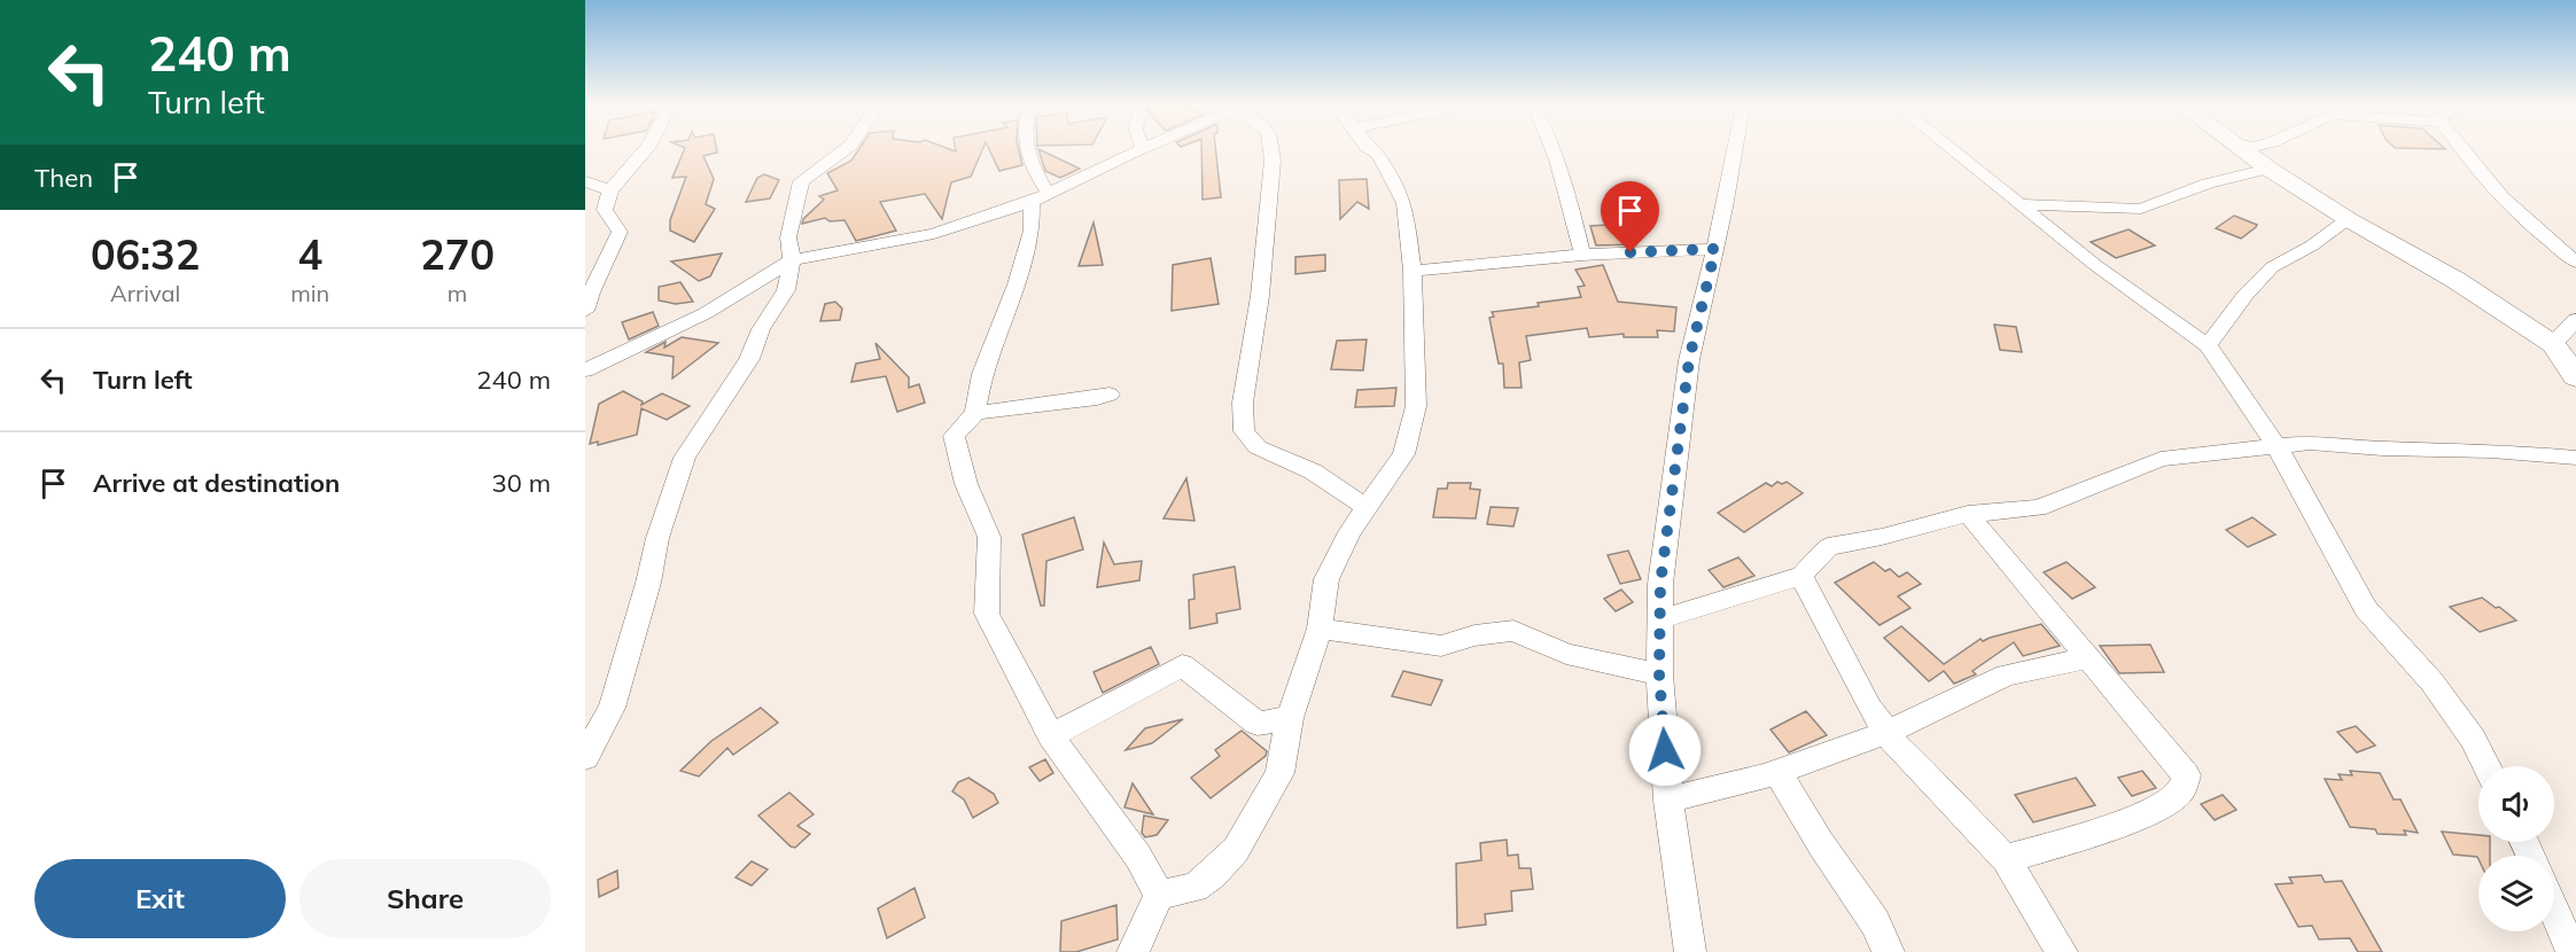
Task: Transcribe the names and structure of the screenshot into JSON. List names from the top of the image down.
{
  "page": {
    "turn": ["240 m", "Turn left"],
    "then": "Then",
    "eta": [
      "06:32",
      "Arrival",
      "4",
      "min",
      "270",
      "m"
    ],
    "list": [
      {
        "name": "Turn left",
        "value": "240 m"
      },
      {
        "name": "Arrive at destination",
        "value": "30 m"
      }
    ],
    "buttons": ["Exit", "Share"]
  }
}
